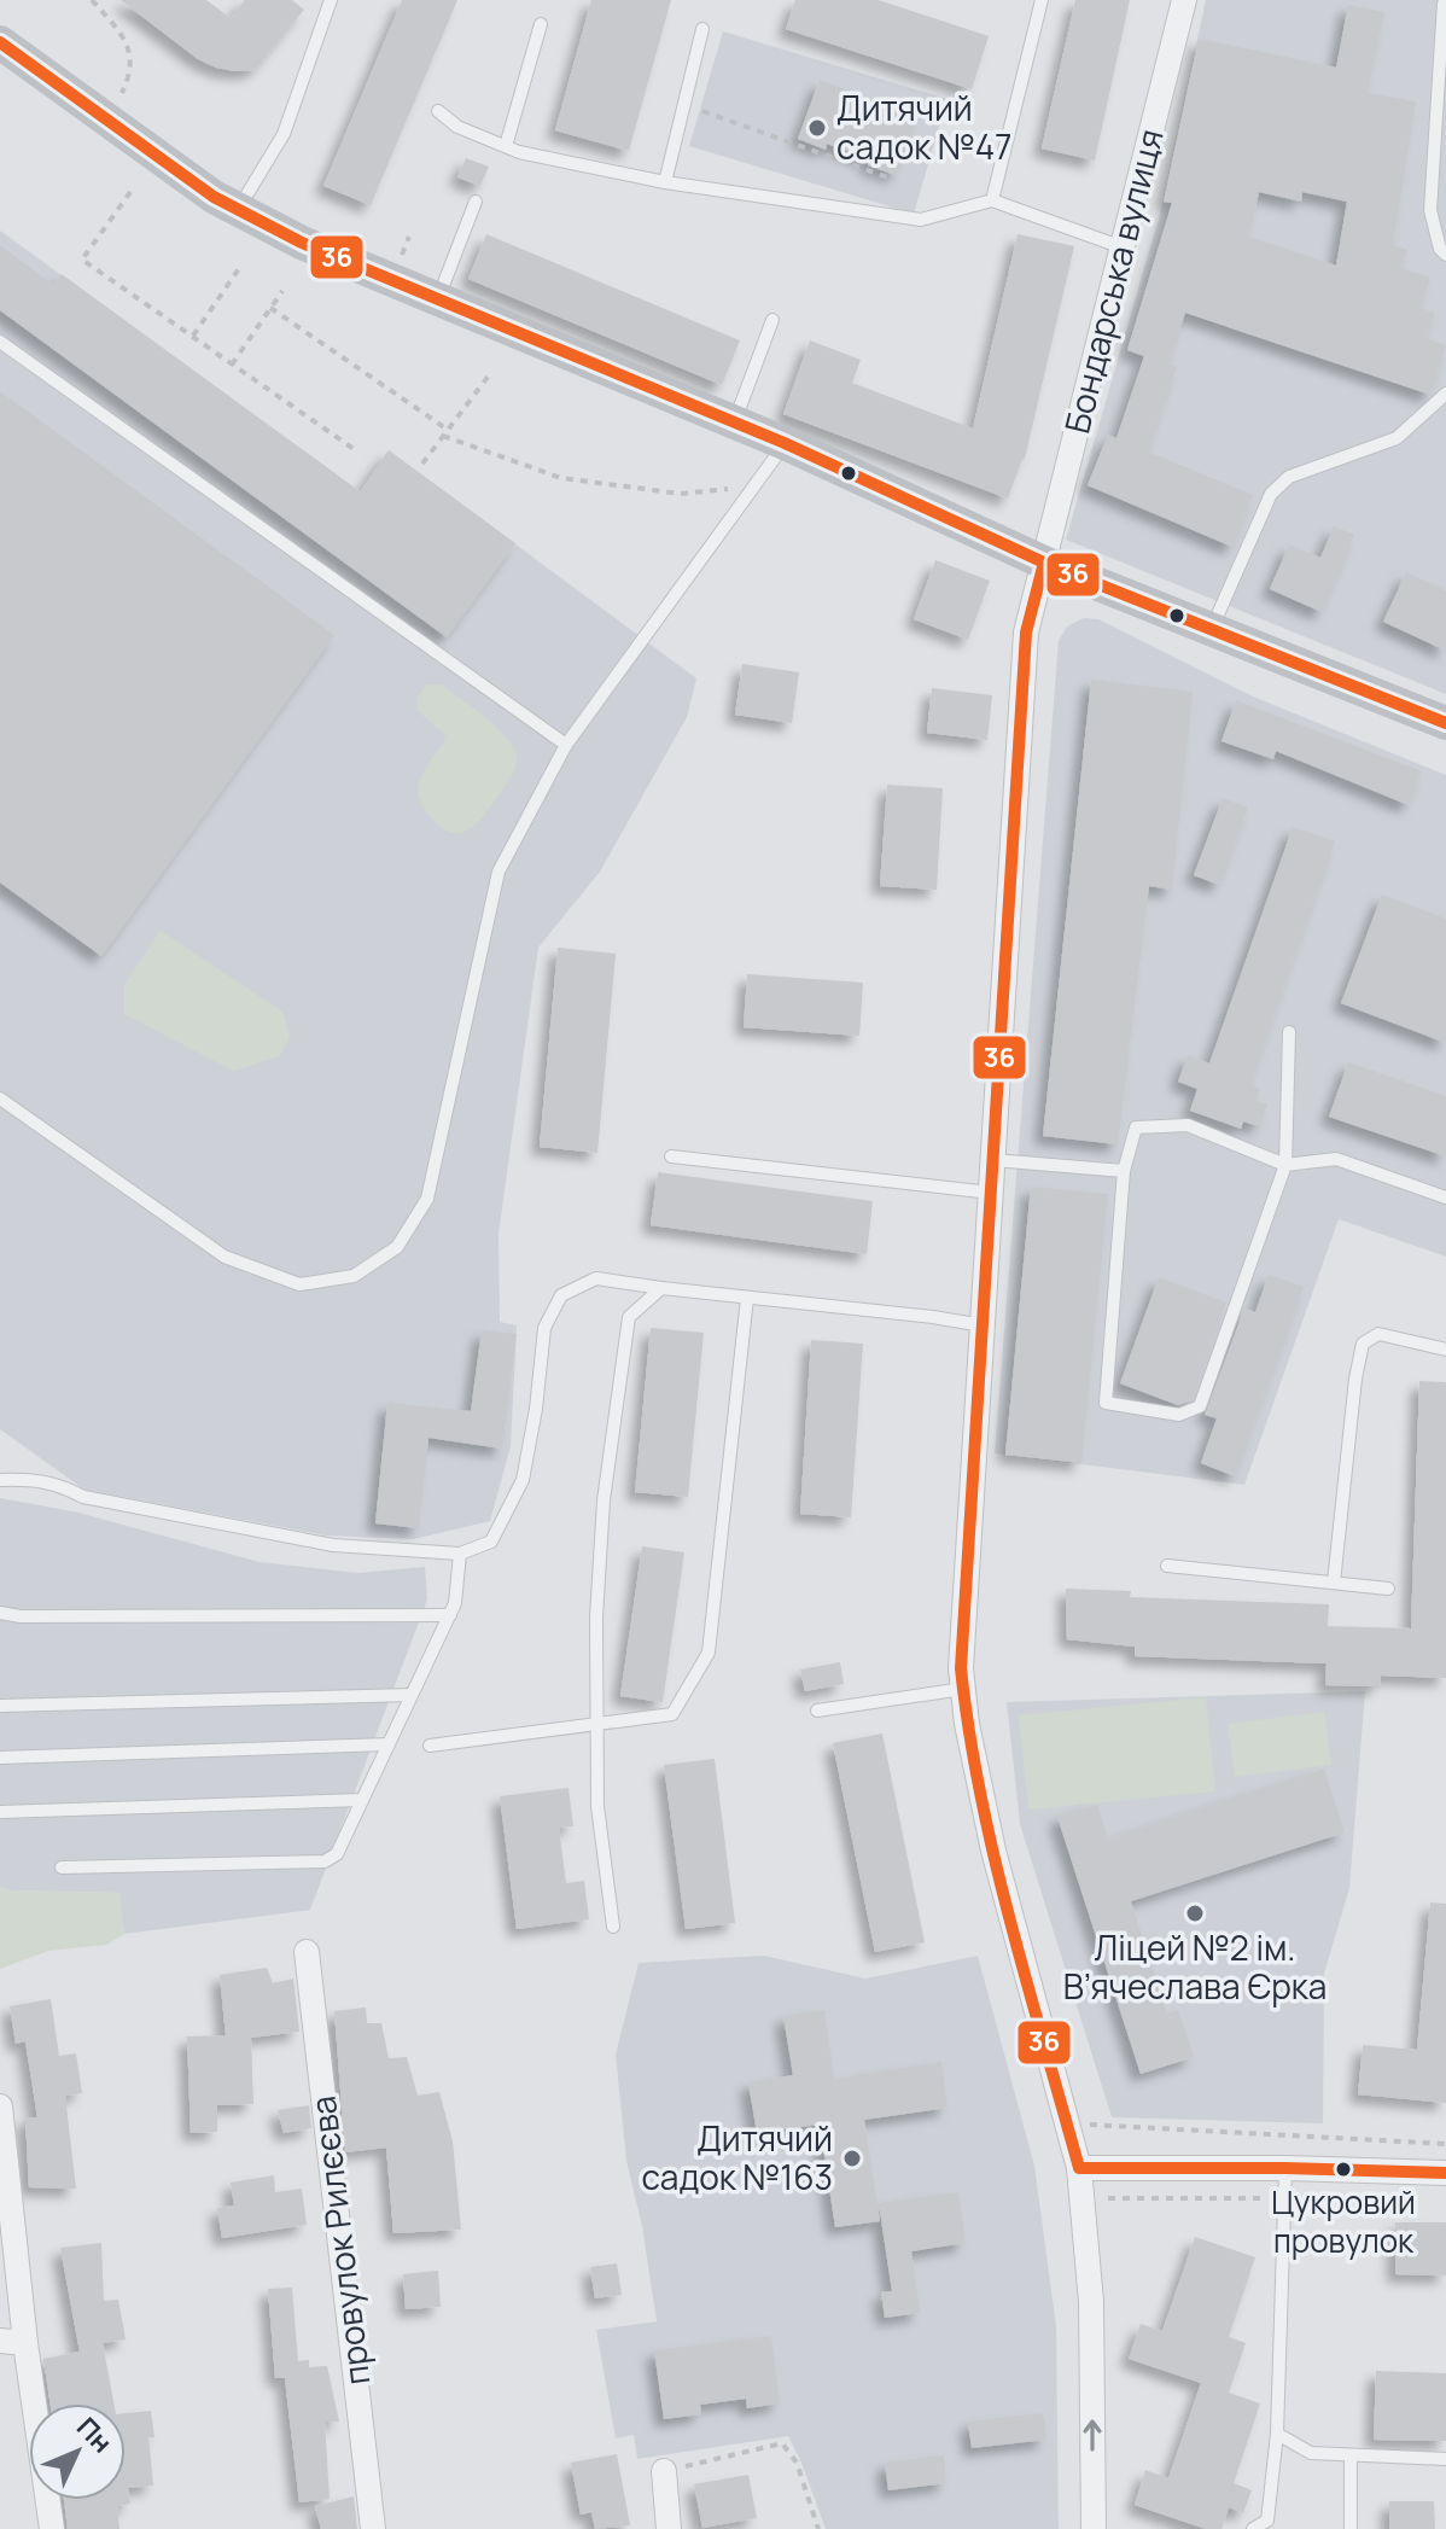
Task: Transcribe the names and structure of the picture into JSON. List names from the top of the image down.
{
  "streets": {
    "street": ["Бондарська вулиця", "провулок Рилєєва"]
  },
  "places": [
    "Дитячий садок №47",
    "Ліцей №2 ім. В’ячеслава Єрка",
    "Дитячий садок №163",
    "Цукровий провулок"
  ],
  "lines": ["transit line 36"],
  "north": "top right"
}
